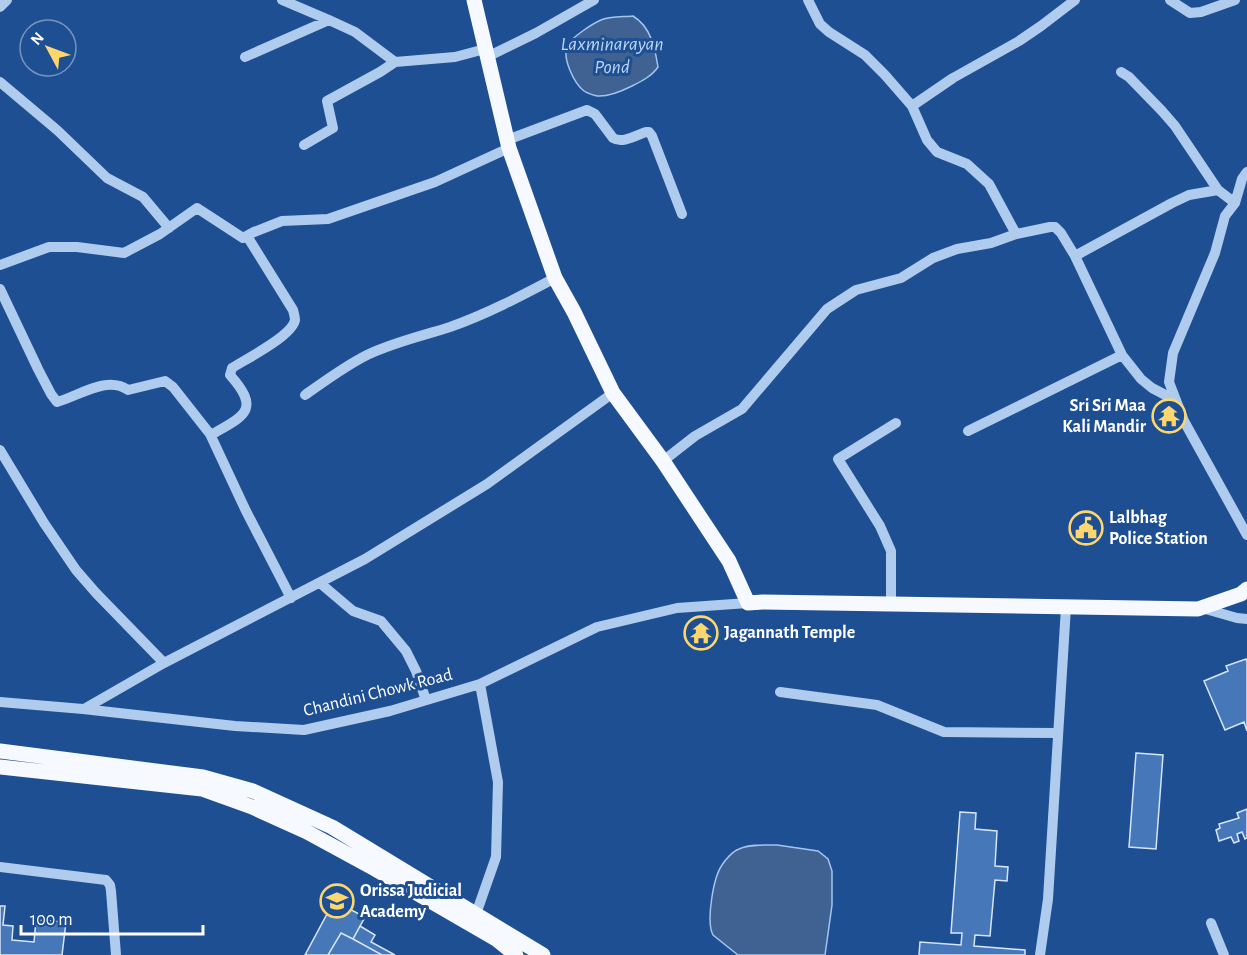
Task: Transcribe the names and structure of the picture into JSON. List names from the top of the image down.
{
  "streets": {
    "street": ["Chandini Chowk Road"]
  },
  "water": ["Laxminarayan Pond"],
  "places": {
    "temple": ["Sri Sri Maa Kali Mandir", "Jagannath Temple"],
    "public building": ["Lalbhag Police Station"],
    "school or university": ["Orissa Judicial Academy"]
  },
  "scale_bar": "100 m",
  "north": "top left"
}
